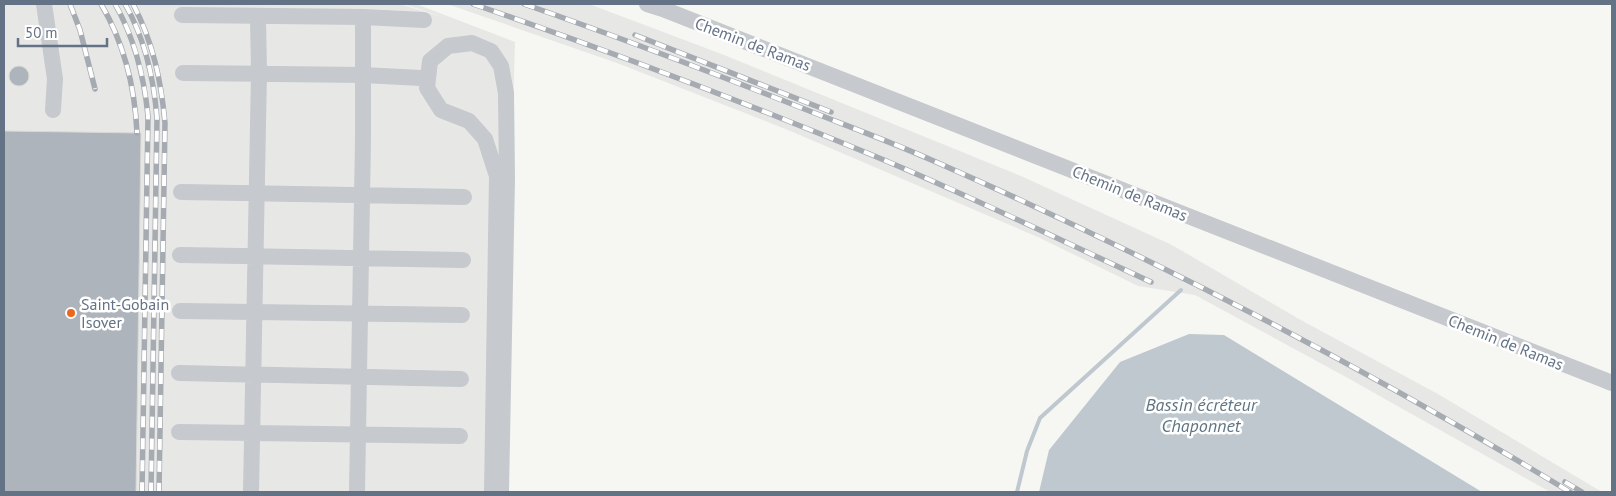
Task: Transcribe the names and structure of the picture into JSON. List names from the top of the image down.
{
  "streets": {
    "street": ["Chemin de Ramas"]
  },
  "water": ["Bassin écréteur Chaponnet"],
  "places": ["Saint-Gobain Isover"],
  "scale_bar": "50 m"
}
